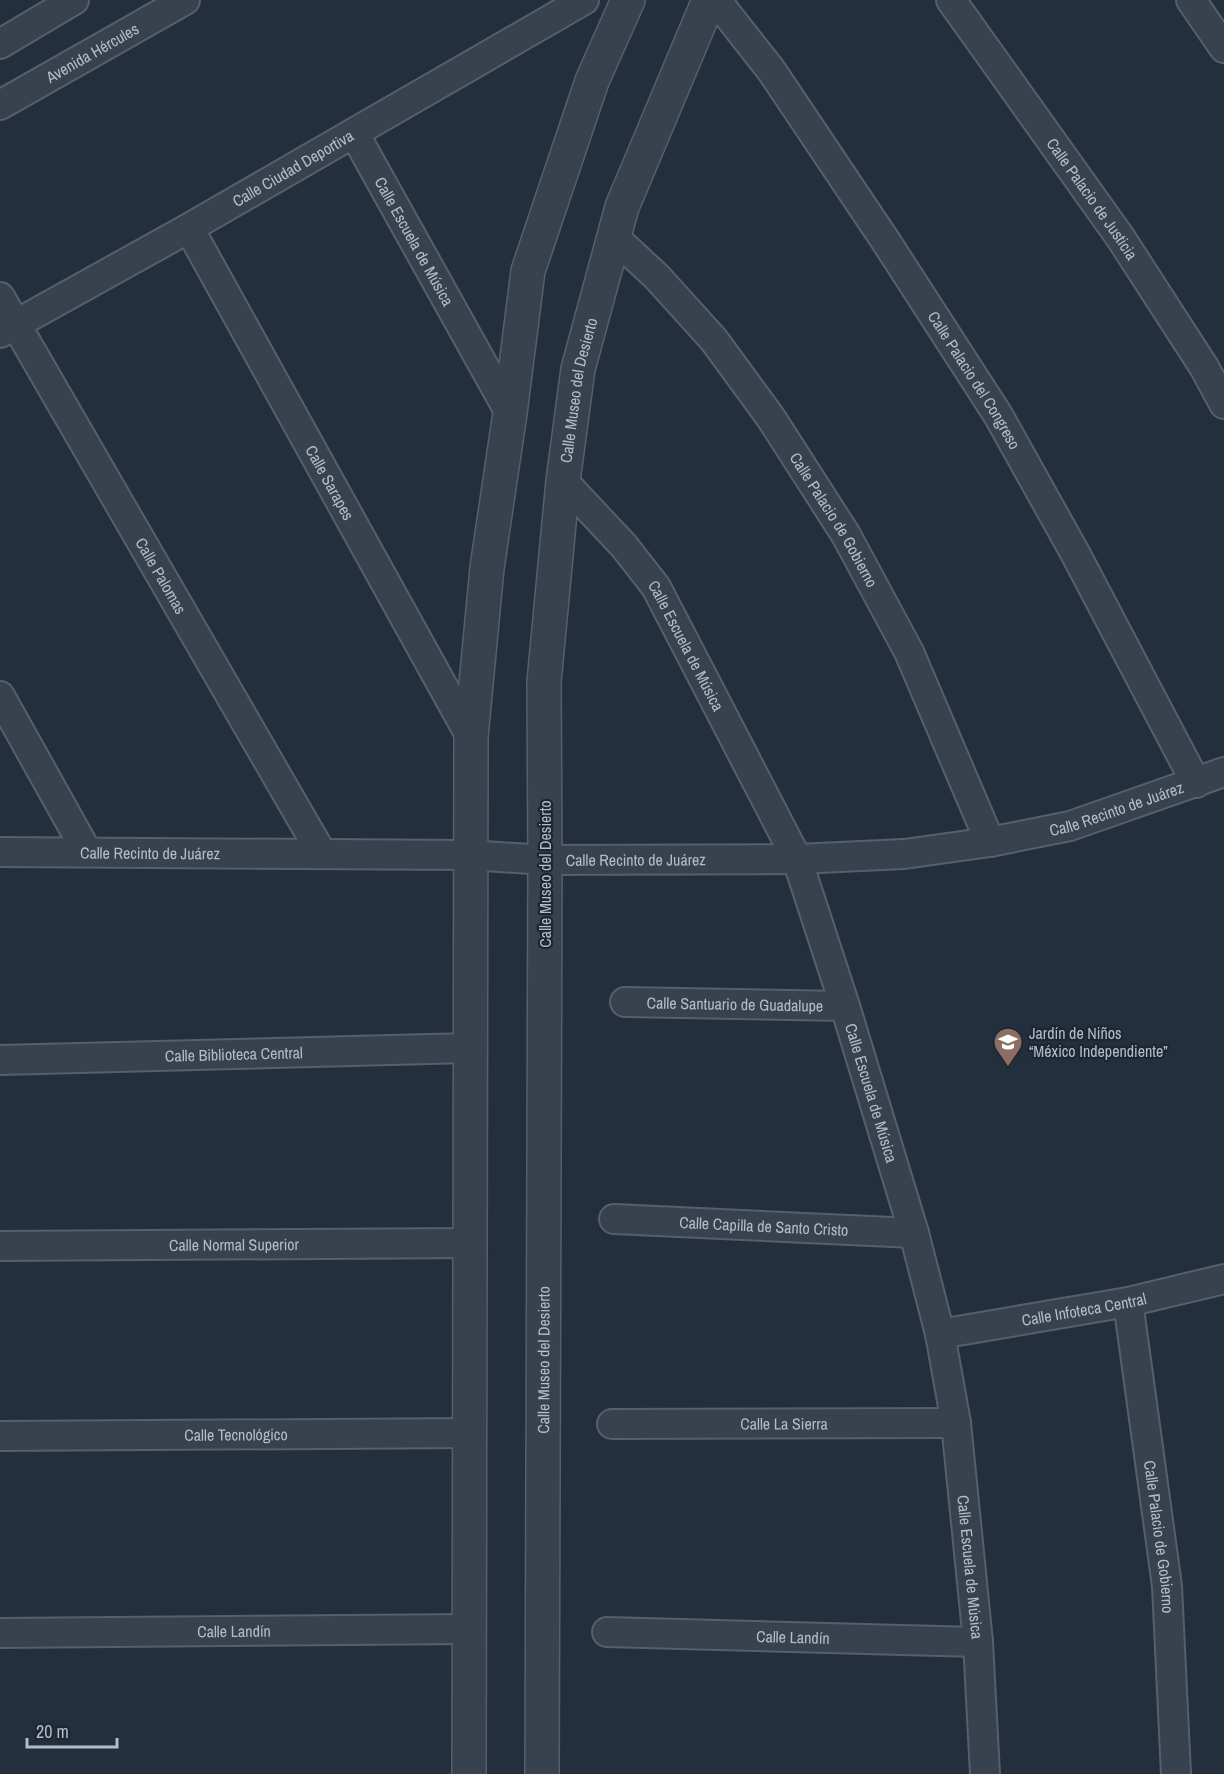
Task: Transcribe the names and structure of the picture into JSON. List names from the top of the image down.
{
  "streets": {
    "street": [
      "Avenida Hércules",
      "Calle Ciudad Deportiva",
      "Calle Palacio de Justicia",
      "Calle Escuela de Música",
      "Calle Palacio del Congreso",
      "Calle Museo del Desierto",
      "Calle Sarapes",
      "Calle Palacio de Gobierno",
      "Calle Palomas",
      "Calle Recinto de Juárez",
      "Calle Santuario de Guadalupe",
      "Calle Biblioteca Central",
      "Calle Capilla de Santo Cristo",
      "Calle Normal Superior",
      "Calle Infoteca Central",
      "Calle La Sierra",
      "Calle Tecnológico",
      "Calle Landín"
    ]
  },
  "crossings": [
    ["Calle Ciudad Deportiva", "Calle Escuela de Música"],
    ["Calle Ciudad Deportiva", "Calle Sarapes"],
    ["Calle Ciudad Deportiva", "Calle Palomas"],
    ["Calle Escuela de Música", "Calle Museo del Desierto"],
    ["Calle Escuela de Música", "Calle Recinto de Juárez"],
    ["Calle Escuela de Música", "Calle Santuario de Guadalupe"],
    ["Calle Escuela de Música", "Calle Capilla de Santo Cristo"],
    ["Calle Escuela de Música", "Calle Infoteca Central"],
    ["Calle Escuela de Música", "Calle La Sierra"],
    ["Calle Escuela de Música", "Calle Landín"],
    ["Calle Palacio del Congreso", "Calle Recinto de Juárez"],
    ["Calle Museo del Desierto", "Calle Palacio de Gobierno"],
    ["Calle Museo del Desierto", "Calle Recinto de Juárez"],
    ["Calle Palacio de Gobierno", "Calle Recinto de Juárez"],
    ["Calle Palacio de Gobierno", "Calle Infoteca Central"],
    ["Calle Palomas", "Calle Recinto de Juárez"]
  ],
  "places": {
    "school or university": ["Jardín de Niños “México Independiente”"]
  },
  "scale_bar": "20 m"
}
